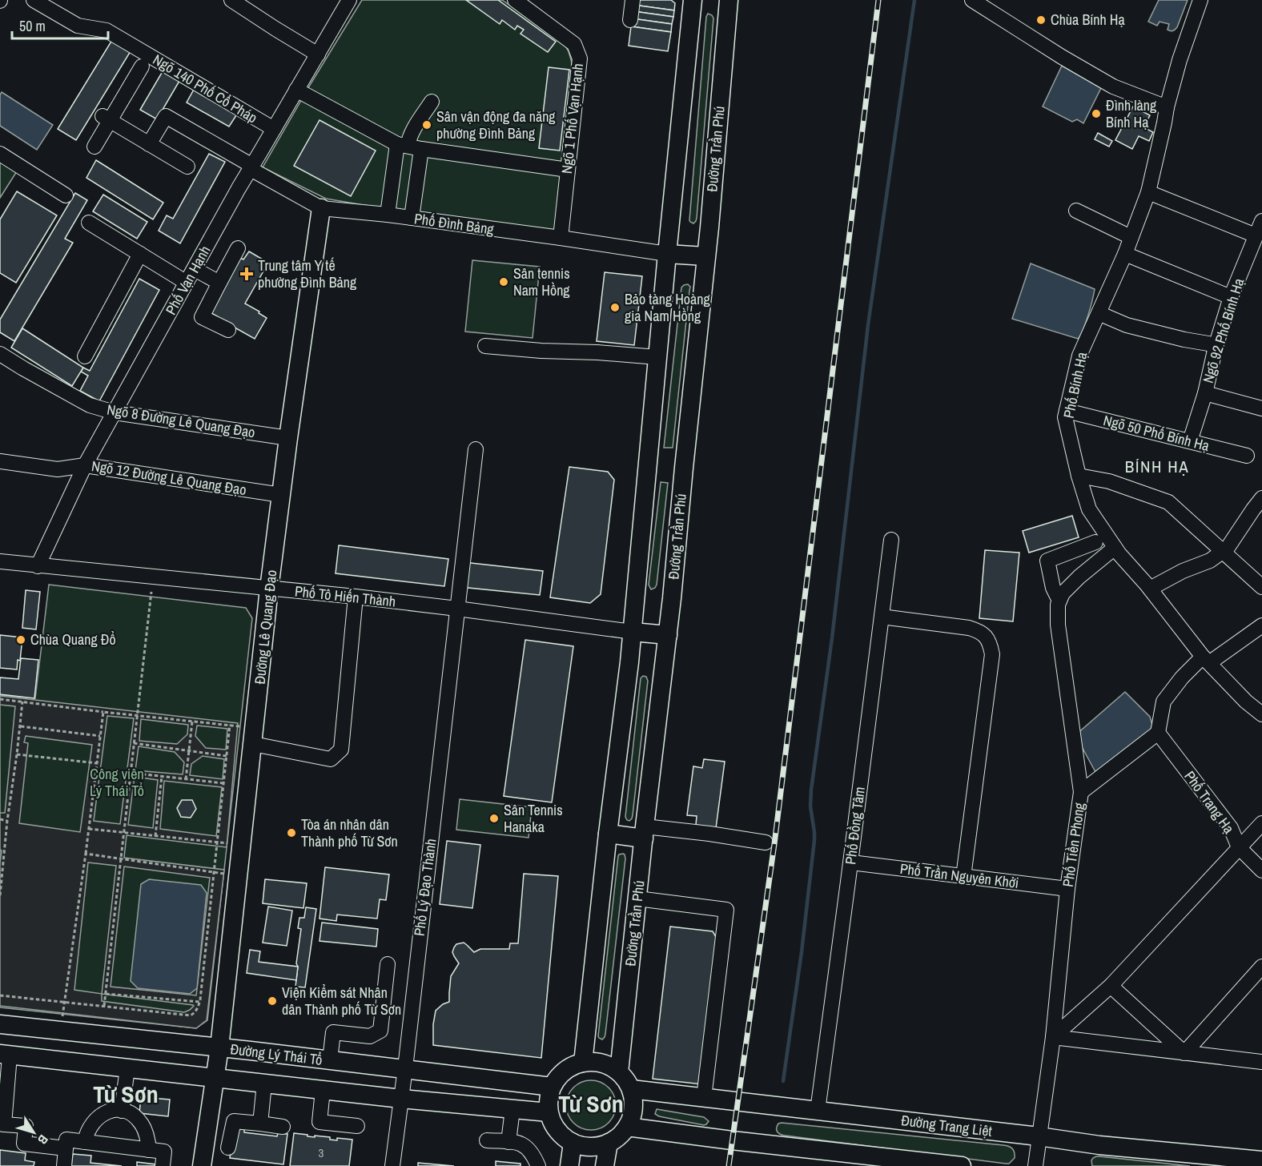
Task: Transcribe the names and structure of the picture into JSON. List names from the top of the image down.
{
  "streets": {
    "main road": [
      "Đường Trần Phú",
      "Đường Lê Quang Đạo",
      "Đường Lý Thái Tổ",
      "Đường Trang Liệt"
    ],
    "street": [
      "Ngõ 140 Phố Cổ Pháp",
      "Ngõ 1 Phố Vạn Hạnh",
      "Phố Đình Bảng",
      "Phố Vạn Hạnh",
      "Ngõ 92 Phố Bính Hạ",
      "Phố Bính Hạ",
      "Ngõ 8 Đường Lê Quang Đạo",
      "Ngõ 50 Phố Bính Hạ",
      "Ngõ 12 Đường Lê Quang Đạo",
      "Phố Tô Hiến Thành",
      "Phố Trang Hạ",
      "Phố Đồng Tâm",
      "Phố Tiền Phong",
      "Phố Trần Nguyên Khởi",
      "Phố Lý Đạo Thành"
    ]
  },
  "crossings": [
    ["Ngõ 140 Phố Cổ Pháp", "Phố Vạn Hạnh"],
    ["Ngõ 1 Phố Vạn Hạnh", "Phố Đình Bảng"],
    ["Đường Trần Phú", "Đường Lý Thái Tổ"],
    ["Đường Trần Phú", "Đường Trang Liệt"],
    ["Phố Đình Bảng", "Phố Vạn Hạnh"],
    ["Phố Đình Bảng", "Đường Lê Quang Đạo"],
    ["Phố Vạn Hạnh", "Ngõ 8 Đường Lê Quang Đạo"],
    ["Phố Vạn Hạnh", "Ngõ 12 Đường Lê Quang Đạo"],
    ["Phố Vạn Hạnh", "Phố Tô Hiến Thành"],
    ["Ngõ 92 Phố Bính Hạ", "Ngõ 50 Phố Bính Hạ"],
    ["Phố Bính Hạ", "Ngõ 50 Phố Bính Hạ"],
    ["Ngõ 8 Đường Lê Quang Đạo", "Đường Lê Quang Đạo"],
    ["Ngõ 12 Đường Lê Quang Đạo", "Đường Lê Quang Đạo"],
    ["Phố Tô Hiến Thành", "Đường Lê Quang Đạo"],
    ["Phố Tô Hiến Thành", "Phố Lý Đạo Thành"],
    ["Đường Lê Quang Đạo", "Đường Lý Thái Tổ"],
    ["Phố Đồng Tâm", "Phố Trần Nguyên Khởi"],
    ["Phố Đồng Tâm", "Đường Trang Liệt"],
    ["Phố Tiền Phong", "Phố Trần Nguyên Khởi"],
    ["Phố Tiền Phong", "Đường Trang Liệt"],
    ["Phố Lý Đạo Thành", "Đường Lý Thái Tổ"],
    ["Đường Lý Thái Tổ", "Đường Trang Liệt"]
  ],
  "districts": ["BÍNH HẠ", "Từ Sơn", "Từ Sơn"],
  "parks": ["Công viên Lý Thái Tổ"],
  "places": {
    "other": [
      "Chùa Bính Hạ",
      "Đình làng Bính Hạ",
      "Sân vận động đa năng phường Đình Bảng",
      "Sân tennis Nam Hồng",
      "Bảo tàng Hoàng gia Nam Hồng",
      "Chùa Quang Đổ",
      "Sân Tennis Hanaka",
      "Tòa án nhân dân Thành phố Từ Sơn",
      "Viện Kiểm sát Nhân dân Thành phố Từ Sơn"
    ],
    "health": ["Trung tâm Y tế phường Đình Bảng"]
  },
  "house_numbers": ["3"],
  "scale_bar": "50 m",
  "north": "bottom right"
}
